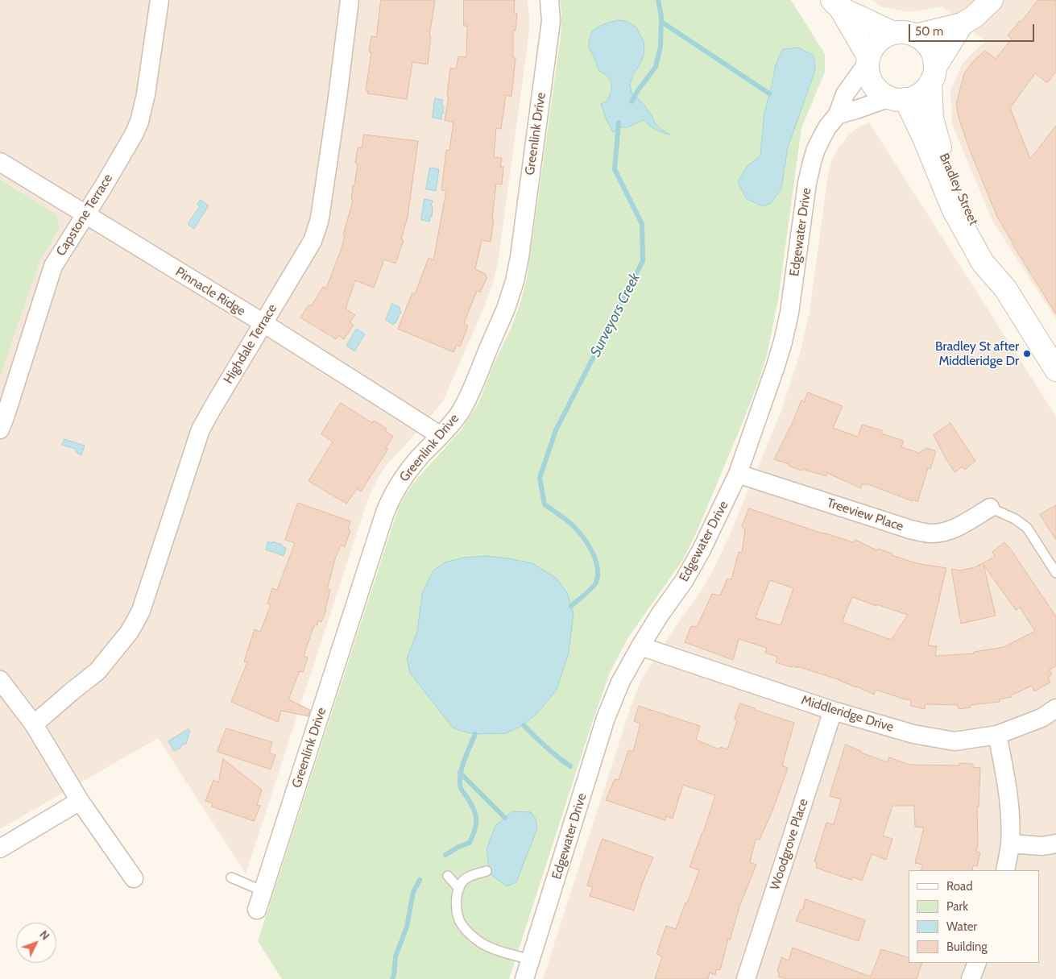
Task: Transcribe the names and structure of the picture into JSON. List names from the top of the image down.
{
  "streets": {
    "main road": ["Bradley Street"],
    "street": [
      "Greenlink Drive",
      "Capstone Terrace",
      "Edgewater Drive",
      "Pinnacle Ridge",
      "Highdale Terrace",
      "Treeview Place",
      "Middleridge Drive",
      "Woodgrove Place"
    ]
  },
  "crossings": [
    ["Greenlink Drive", "Pinnacle Ridge"],
    ["Bradley Street", "Edgewater Drive"],
    ["Capstone Terrace", "Pinnacle Ridge"],
    ["Edgewater Drive", "Treeview Place"],
    ["Edgewater Drive", "Middleridge Drive"],
    ["Pinnacle Ridge", "Highdale Terrace"],
    ["Middleridge Drive", "Woodgrove Place"]
  ],
  "water": ["Surveyors Creek"],
  "places": ["Bradley St after Middleridge Dr"],
  "legend": [
    "Road",
    "Park",
    "Water",
    "Building"
  ],
  "scale_bar": "50 m",
  "north": "top right"
}
